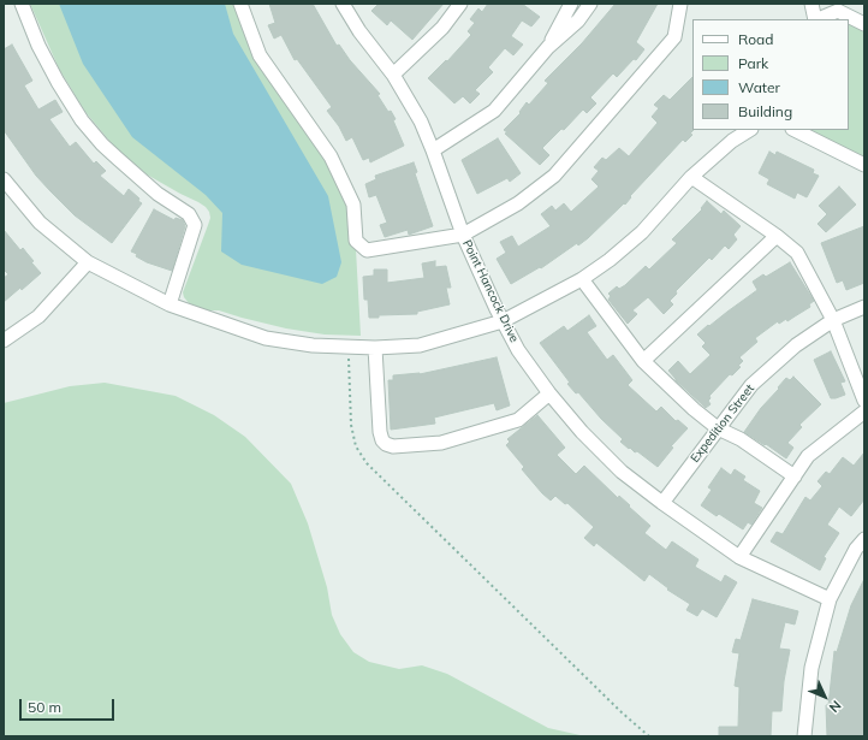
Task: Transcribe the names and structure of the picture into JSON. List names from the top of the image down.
{
  "streets": {
    "street": ["Point Hancock Drive", "Expedition Street"]
  },
  "crossings": [
    ["Point Hancock Drive", "Expedition Street"]
  ],
  "legend": [
    "Road",
    "Park",
    "Water",
    "Building"
  ],
  "scale_bar": "50 m",
  "north": "bottom right"
}
